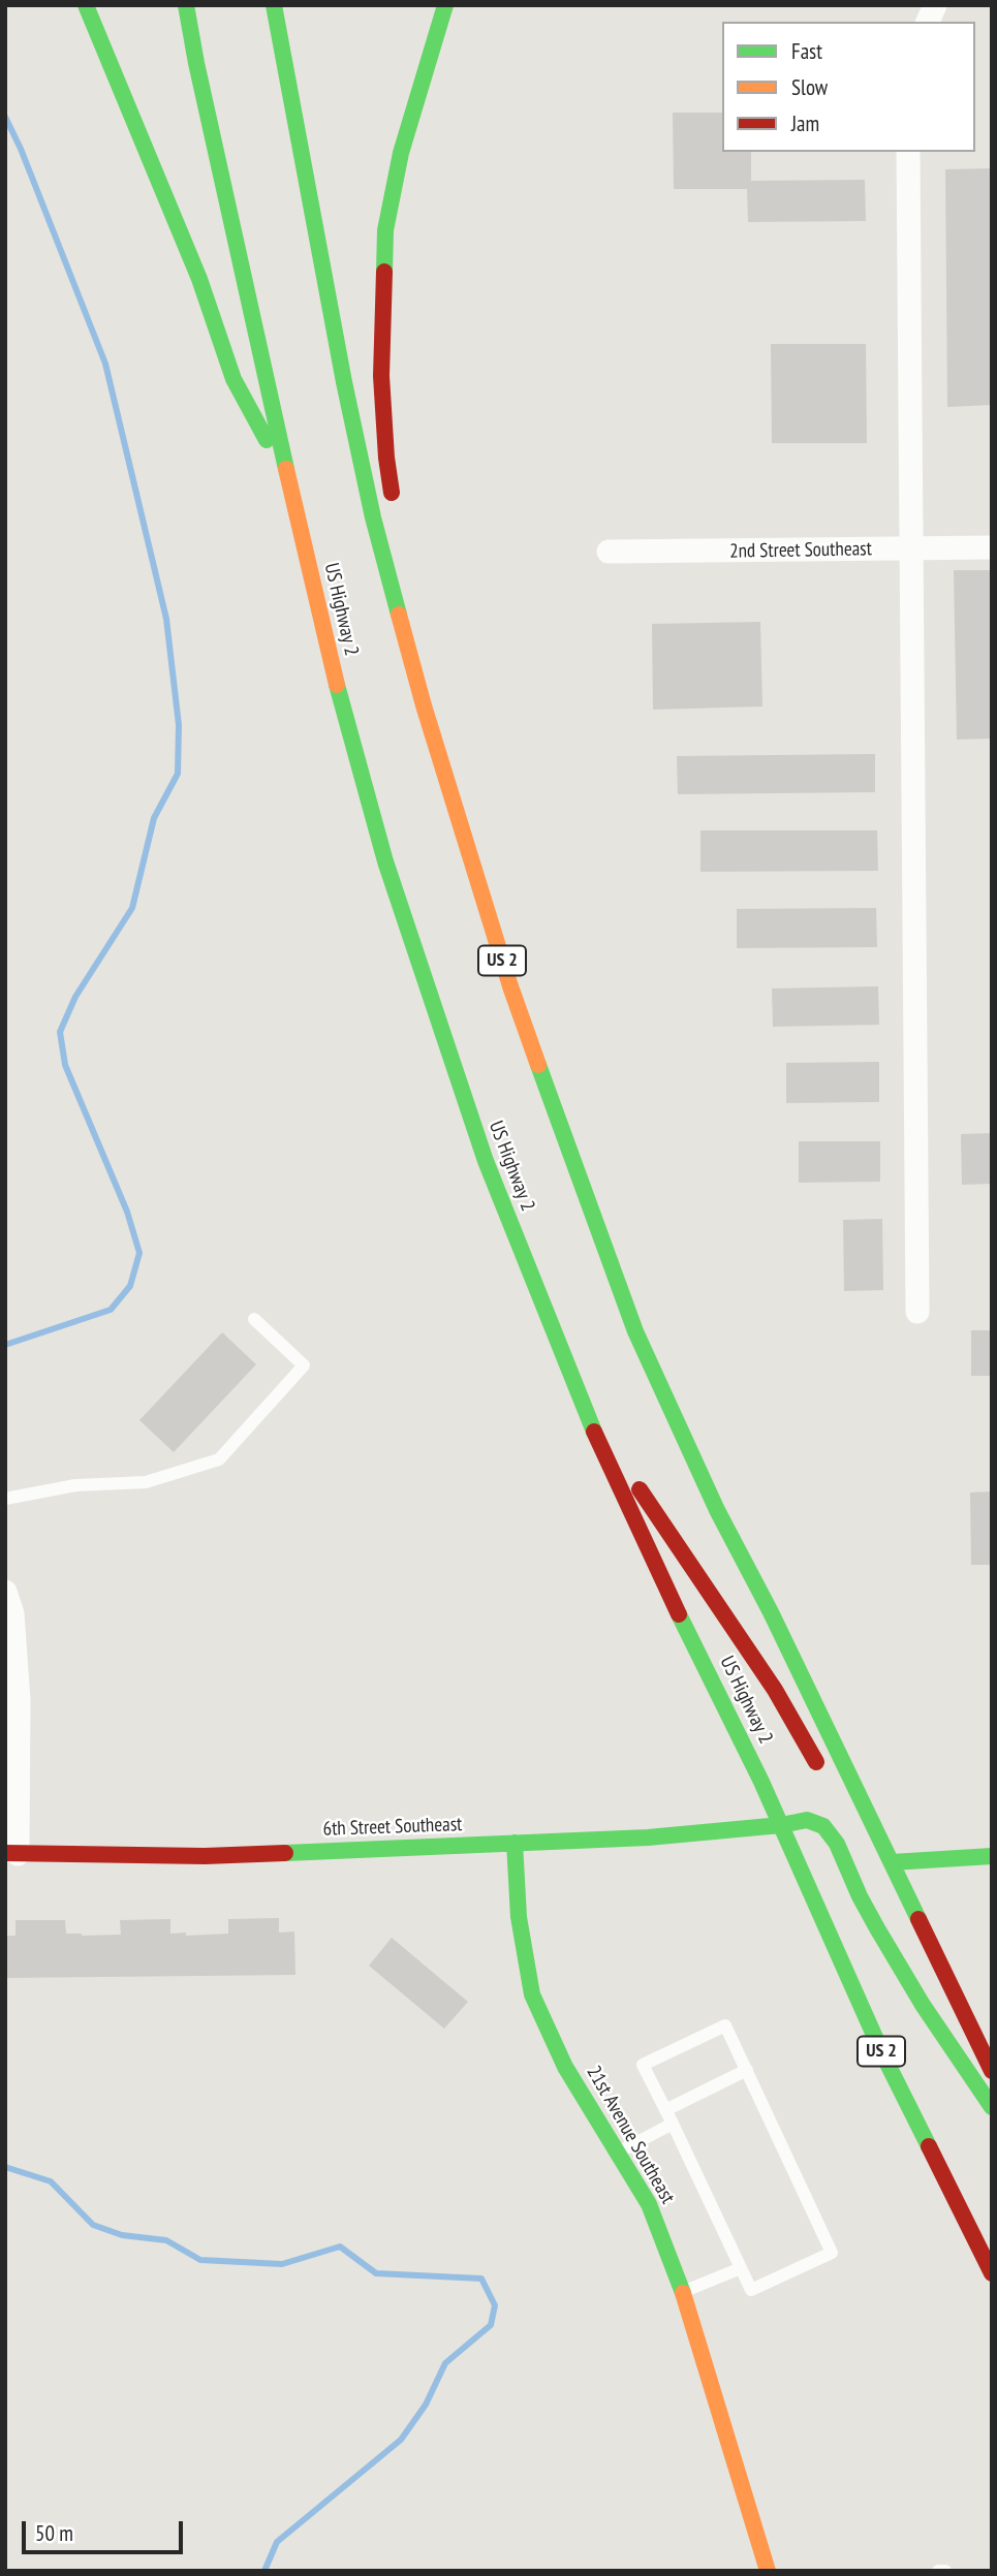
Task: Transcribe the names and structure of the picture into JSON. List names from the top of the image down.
{
  "streets": {
    "main road": [
      "US Highway 2",
      "US 2",
      "6th Street Southeast",
      "21st Avenue Southeast"
    ],
    "street": ["2nd Street Southeast"]
  },
  "crossings": [
    ["US Highway 2", "6th Street Southeast"],
    ["6th Street Southeast", "21st Avenue Southeast"]
  ],
  "legend": ["Fast", "Slow", "Jam"],
  "scale_bar": "50 m"
}
